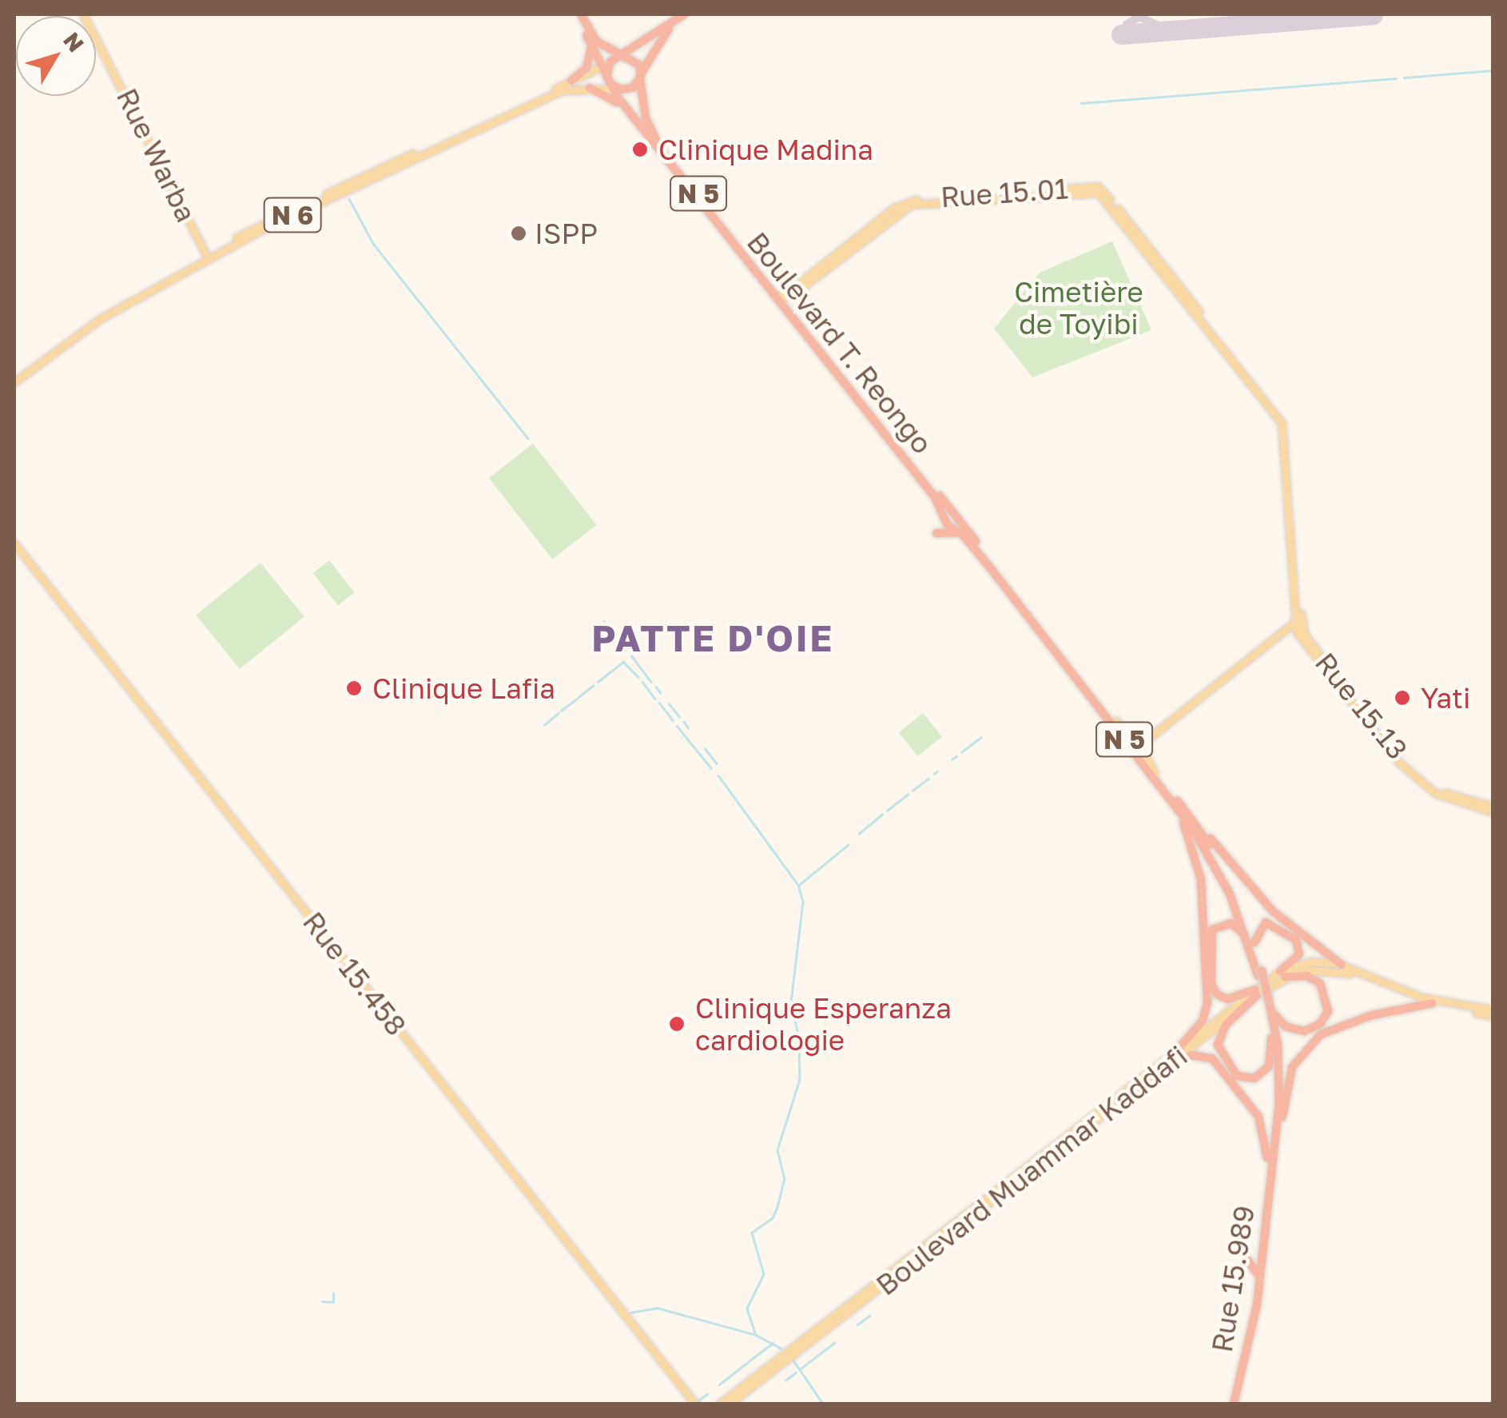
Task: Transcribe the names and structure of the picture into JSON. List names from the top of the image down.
{
  "streets": {
    "highway": ["N 5", "Boulevard T. Reongo", "Rue 15.989"],
    "main road": [
      "Rue Warba",
      "Rue 15.01",
      "N 6",
      "Rue 15.13",
      "Rue 15.458",
      "Boulevard Muammar Kaddafi"
    ]
  },
  "crossings": [
    ["Rue Warba", "N 6"],
    ["N 5", "N 6"],
    ["N 5", "Boulevard T. Reongo"],
    ["N 5", "Boulevard Muammar Kaddafi"],
    ["N 5", "Rue 15.989"],
    ["N 6", "Boulevard T. Reongo"]
  ],
  "districts": ["PATTE D'OIE"],
  "parks": ["Cimetière de Toyibi"],
  "places": [
    "Clinique Madina",
    "ISPP",
    "Clinique Lafia",
    "Yati",
    "Clinique Esperanza cardiologie"
  ],
  "north": "top right"
}
